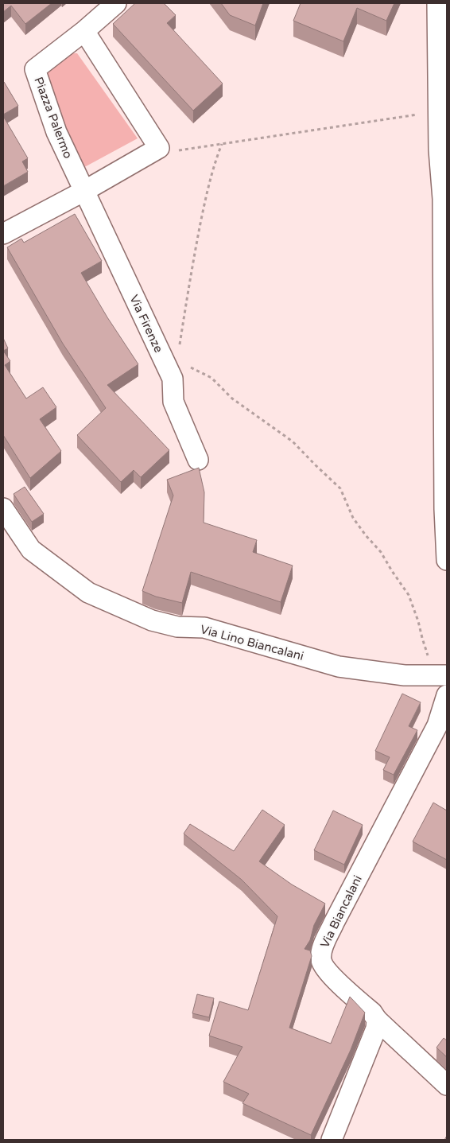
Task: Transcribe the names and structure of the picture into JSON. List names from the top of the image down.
{
  "streets": {
    "street": [
      "Piazza Palermo",
      "Via Firenze",
      "Via Lino Biancalani",
      "Via Biancalani"
    ]
  },
  "crossings": [
    ["Piazza Palermo", "Via Firenze"]
  ]
}
